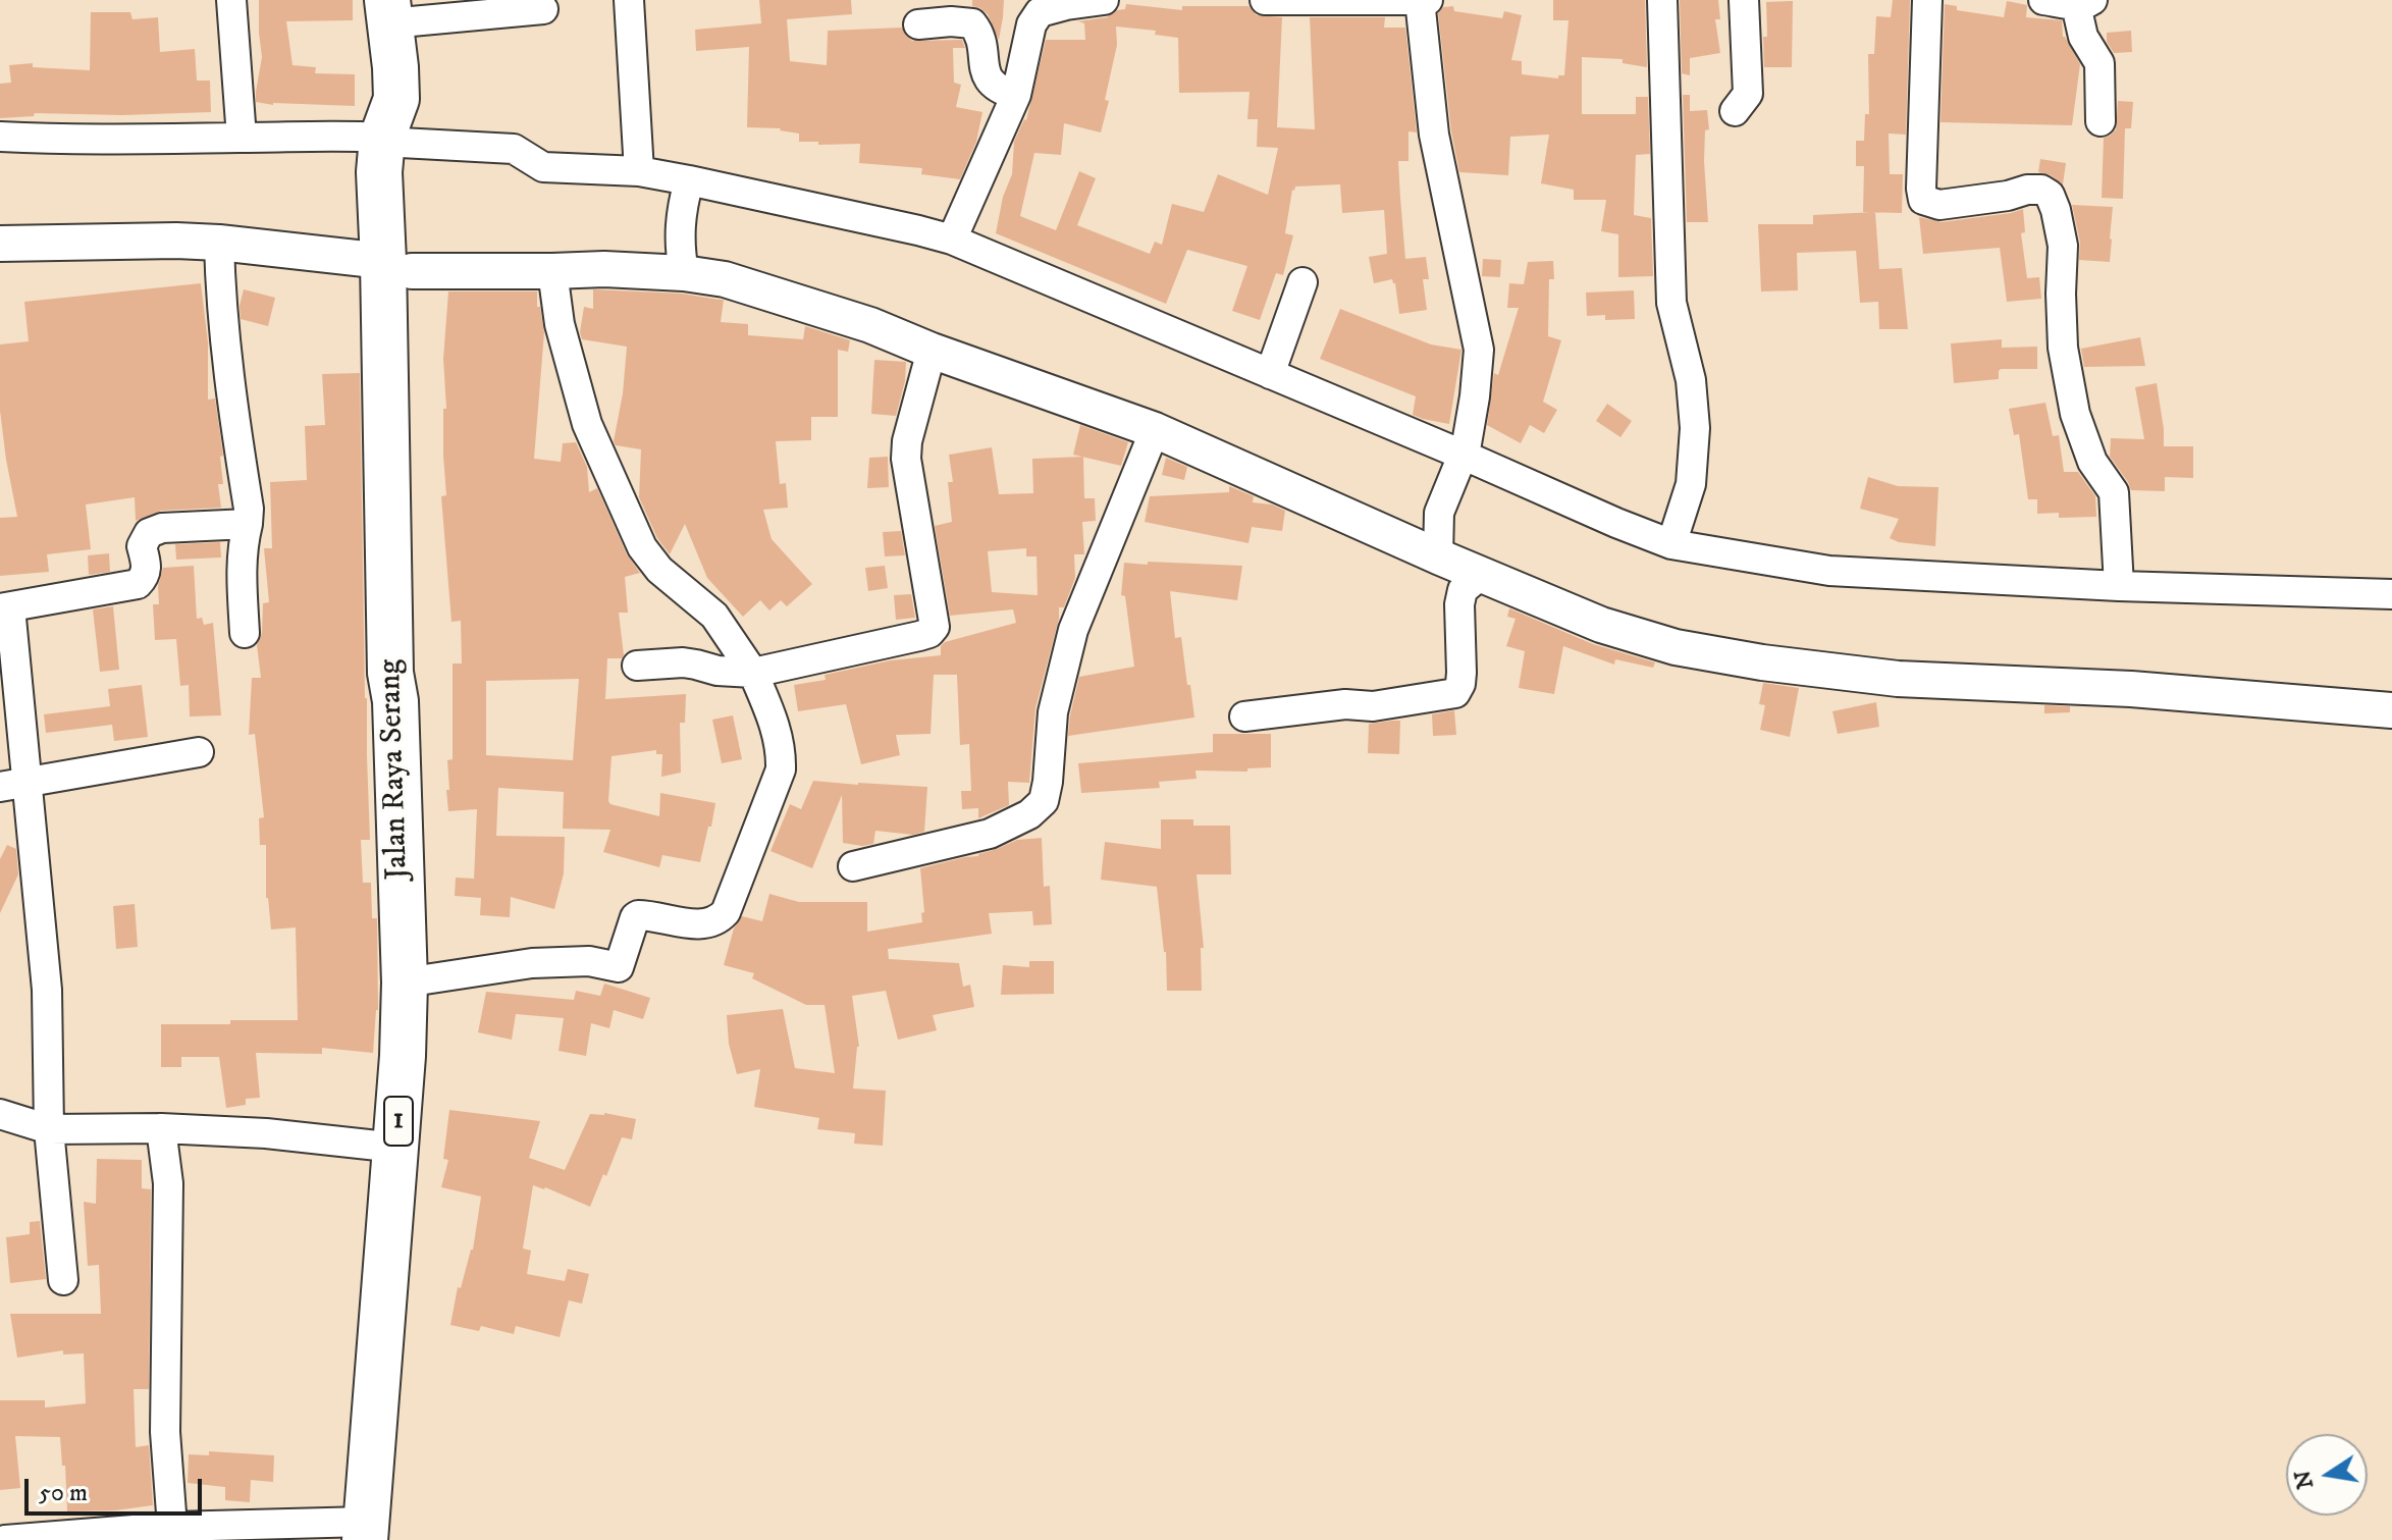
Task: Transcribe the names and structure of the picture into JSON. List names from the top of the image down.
{
  "streets": {
    "highway": ["Jalan Raya Serang", "1"]
  },
  "scale_bar": "50 m",
  "north": "left"
}
